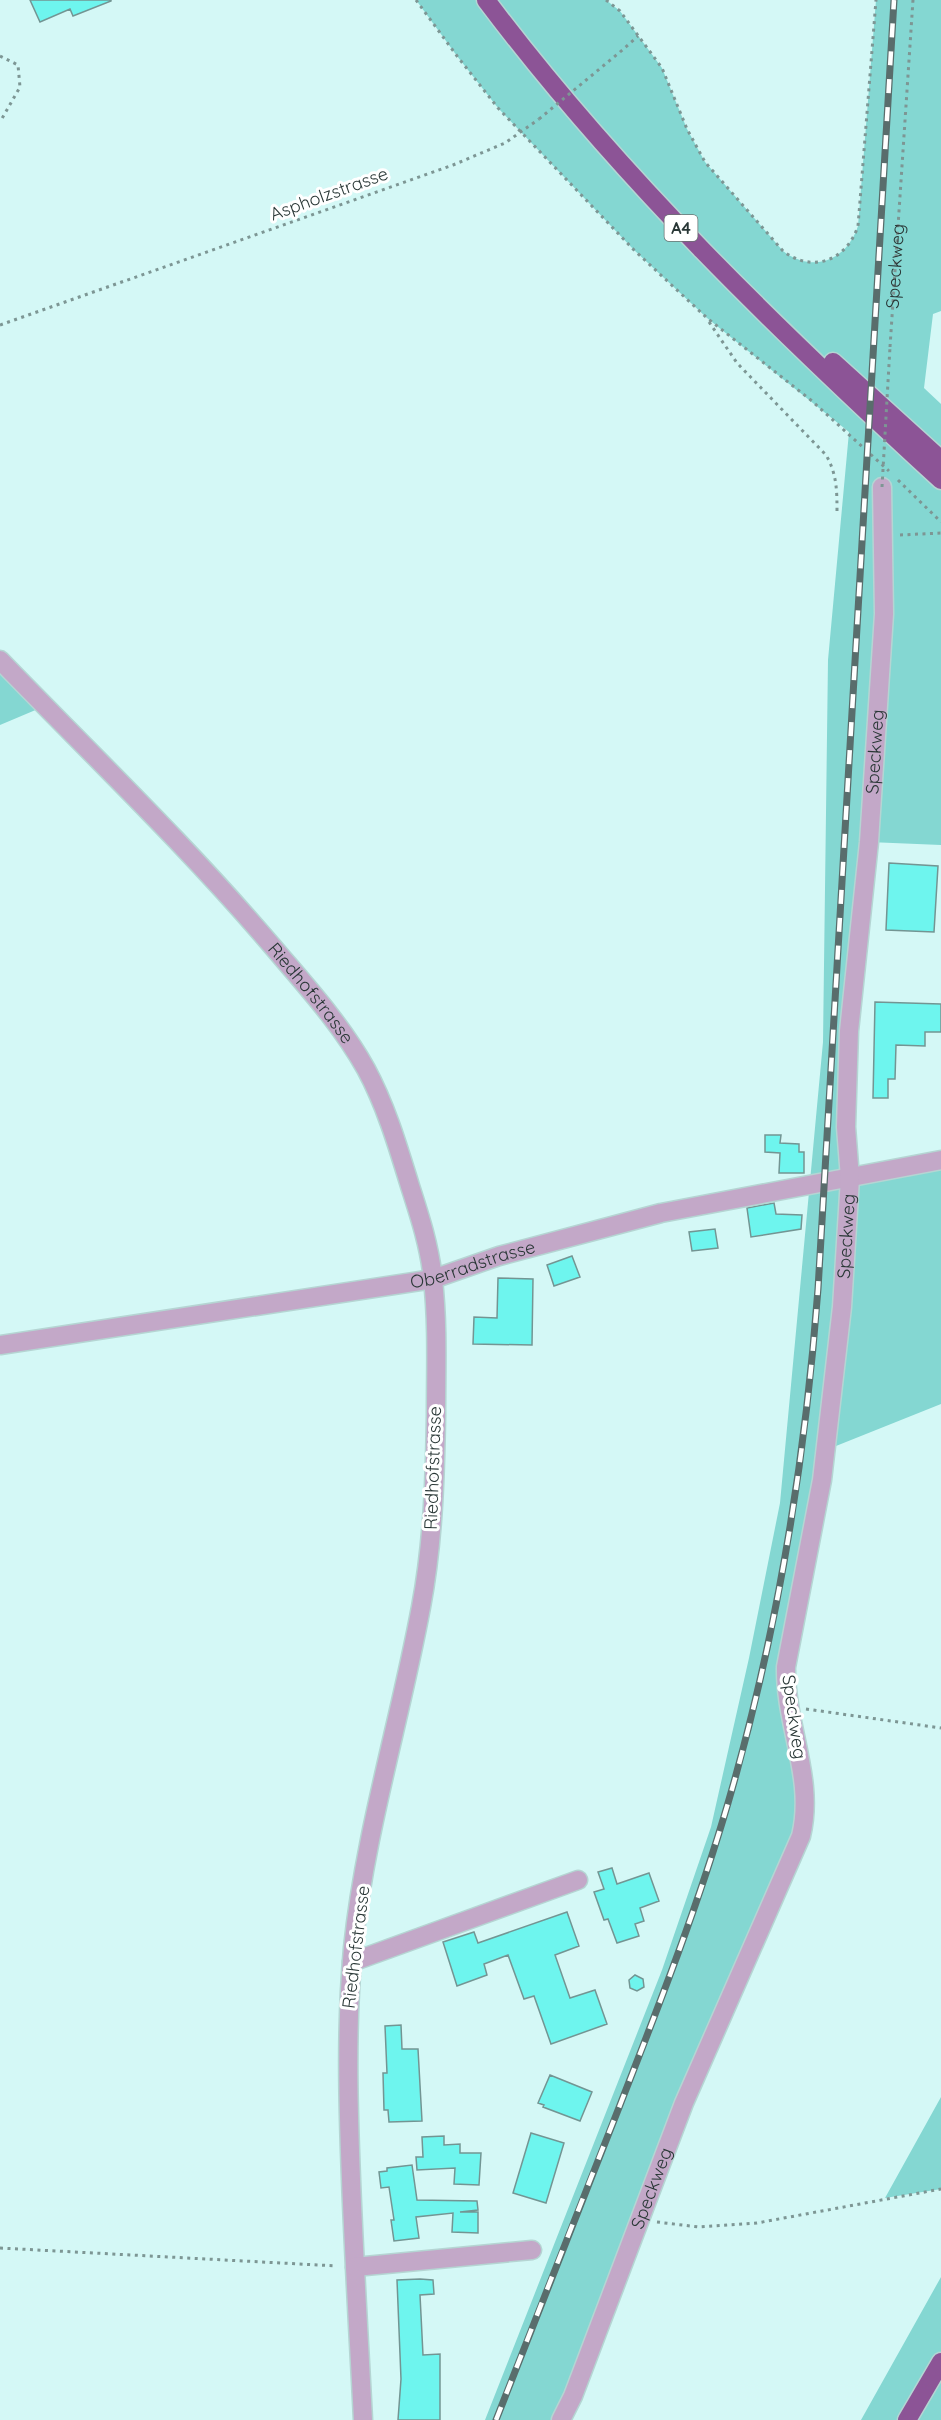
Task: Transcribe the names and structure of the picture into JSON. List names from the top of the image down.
{
  "streets": {
    "highway": ["A4"],
    "street": ["Speckweg", "Riedhofstrasse", "Oberradstrasse"],
    "path": ["Aspholzstrasse"]
  },
  "crossings": [
    ["Speckweg", "Oberradstrasse"],
    ["Riedhofstrasse", "Oberradstrasse"]
  ]
}
